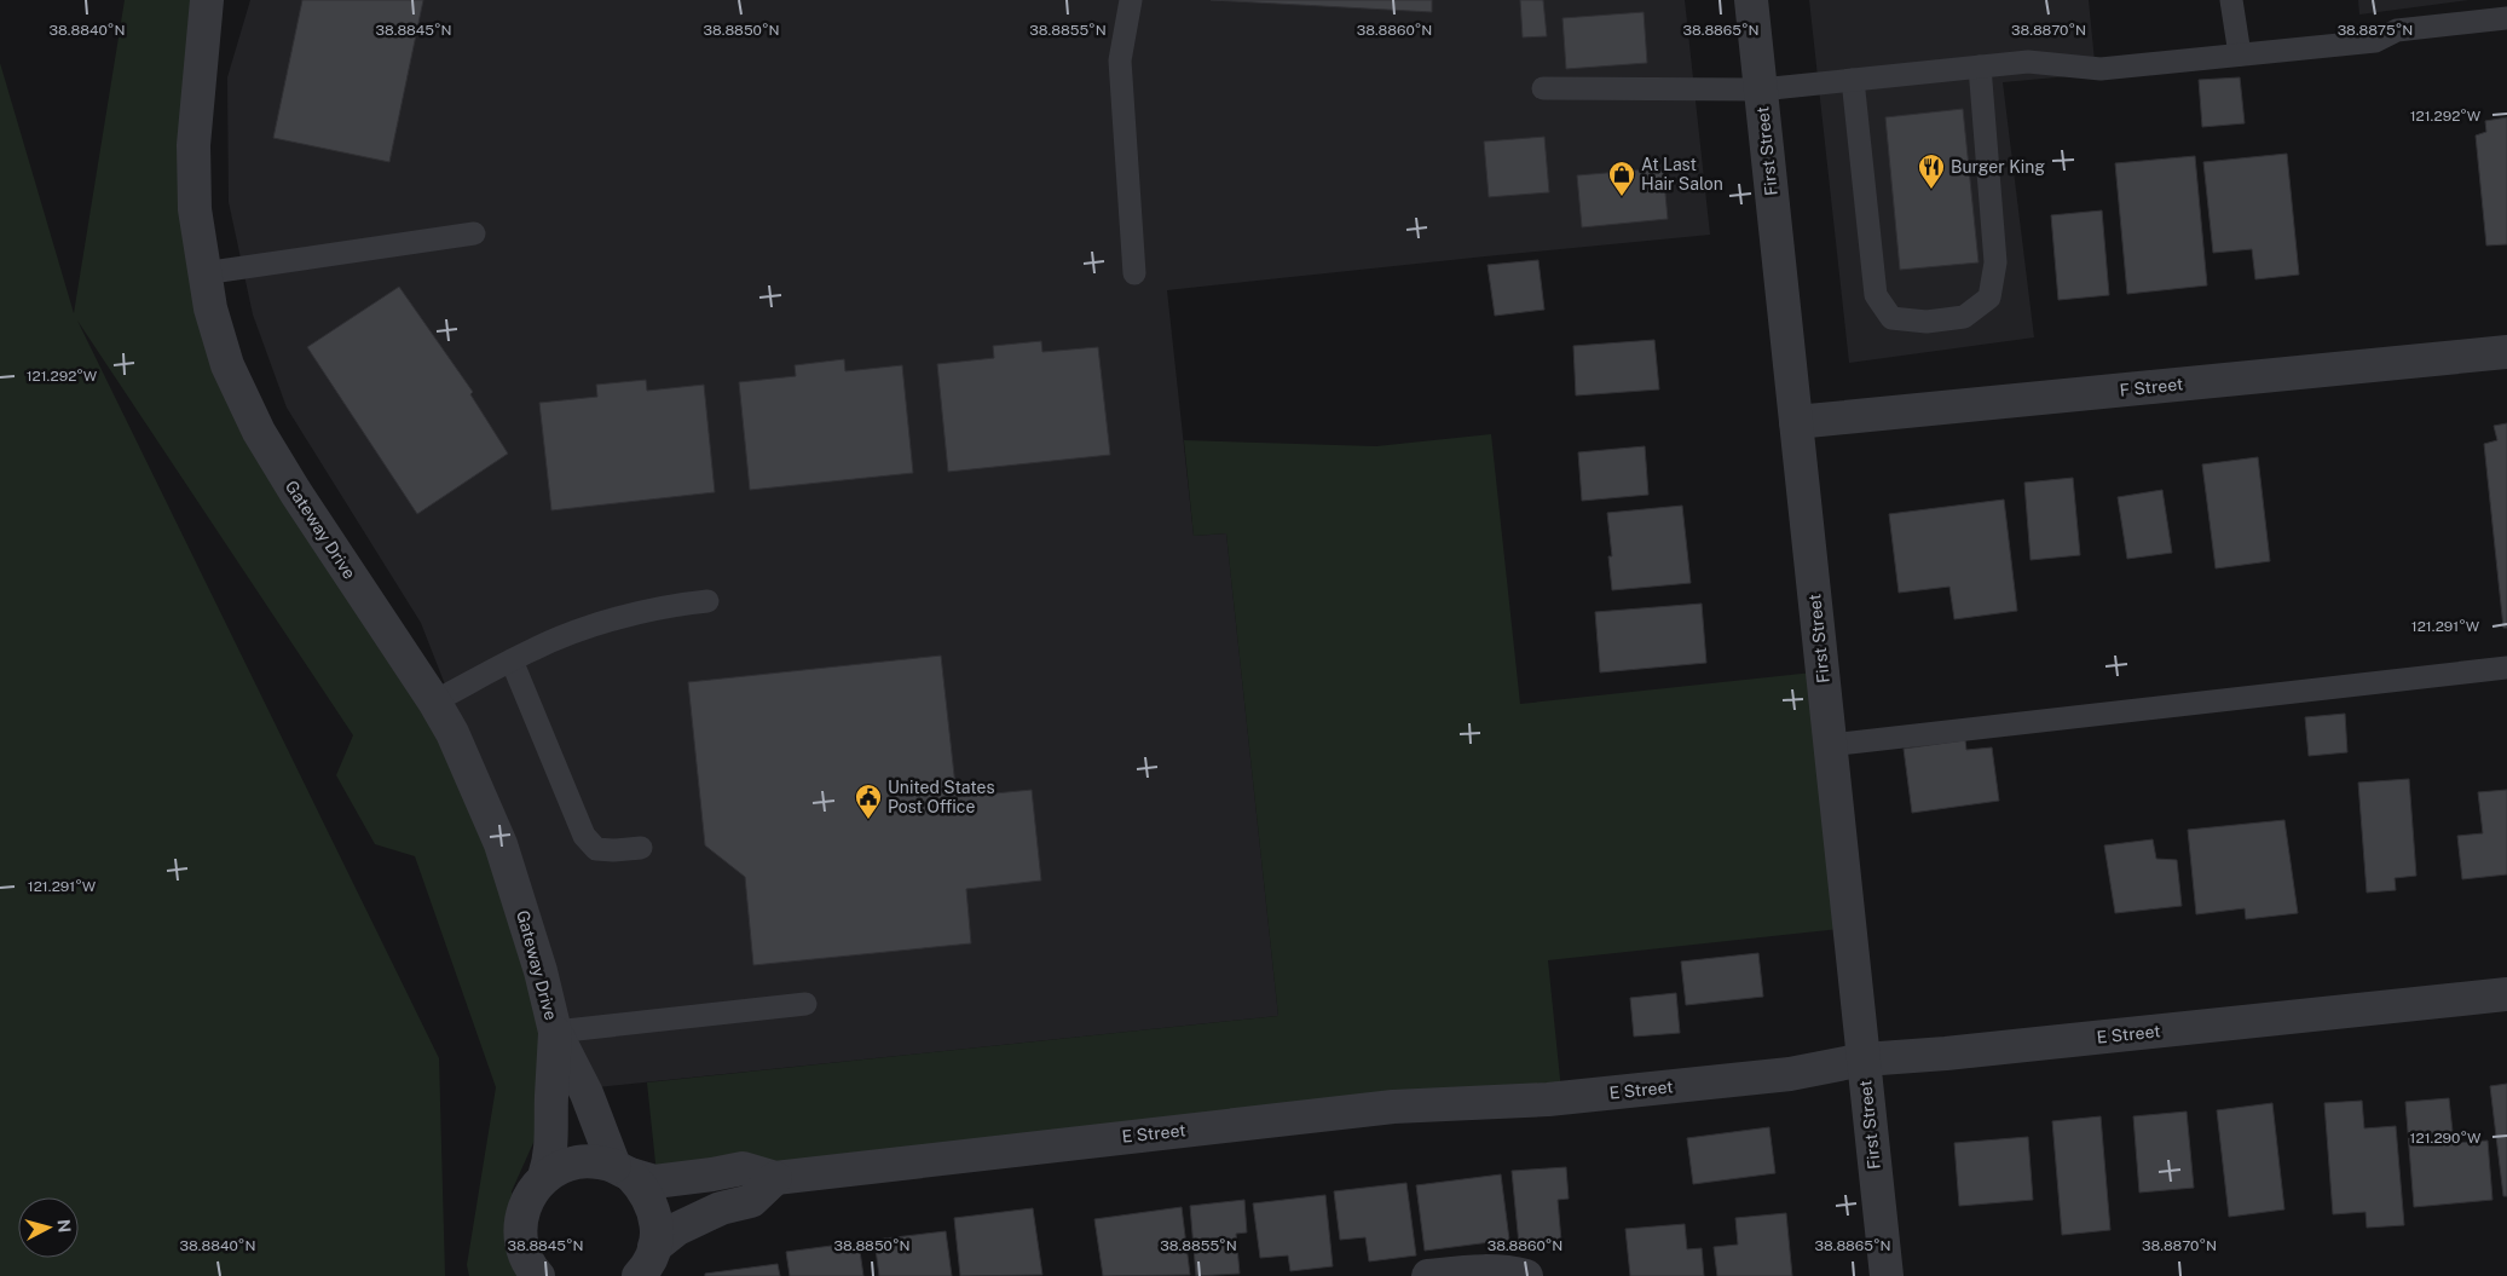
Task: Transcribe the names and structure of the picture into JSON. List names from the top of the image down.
{
  "streets": {
    "street": [
      "First Street",
      "F Street",
      "Gateway Drive",
      "E Street"
    ]
  },
  "crossings": [
    ["First Street", "F Street"],
    ["First Street", "E Street"],
    ["Gateway Drive", "E Street"]
  ],
  "places": {
    "restaurant": ["Burger King"],
    "shop": ["At Last Hair Salon"],
    "public building": ["United States Post Office"]
  },
  "north": "right",
  "coordinates": [
    "38.8840°N",
    "38.8845°N",
    "38.8850°N",
    "38.8855°N",
    "38.8860°N",
    "38.8865°N",
    "38.8870°N",
    "38.8875°N",
    "121.292°W",
    "121.291°W",
    "121.290°W"
  ]
}
